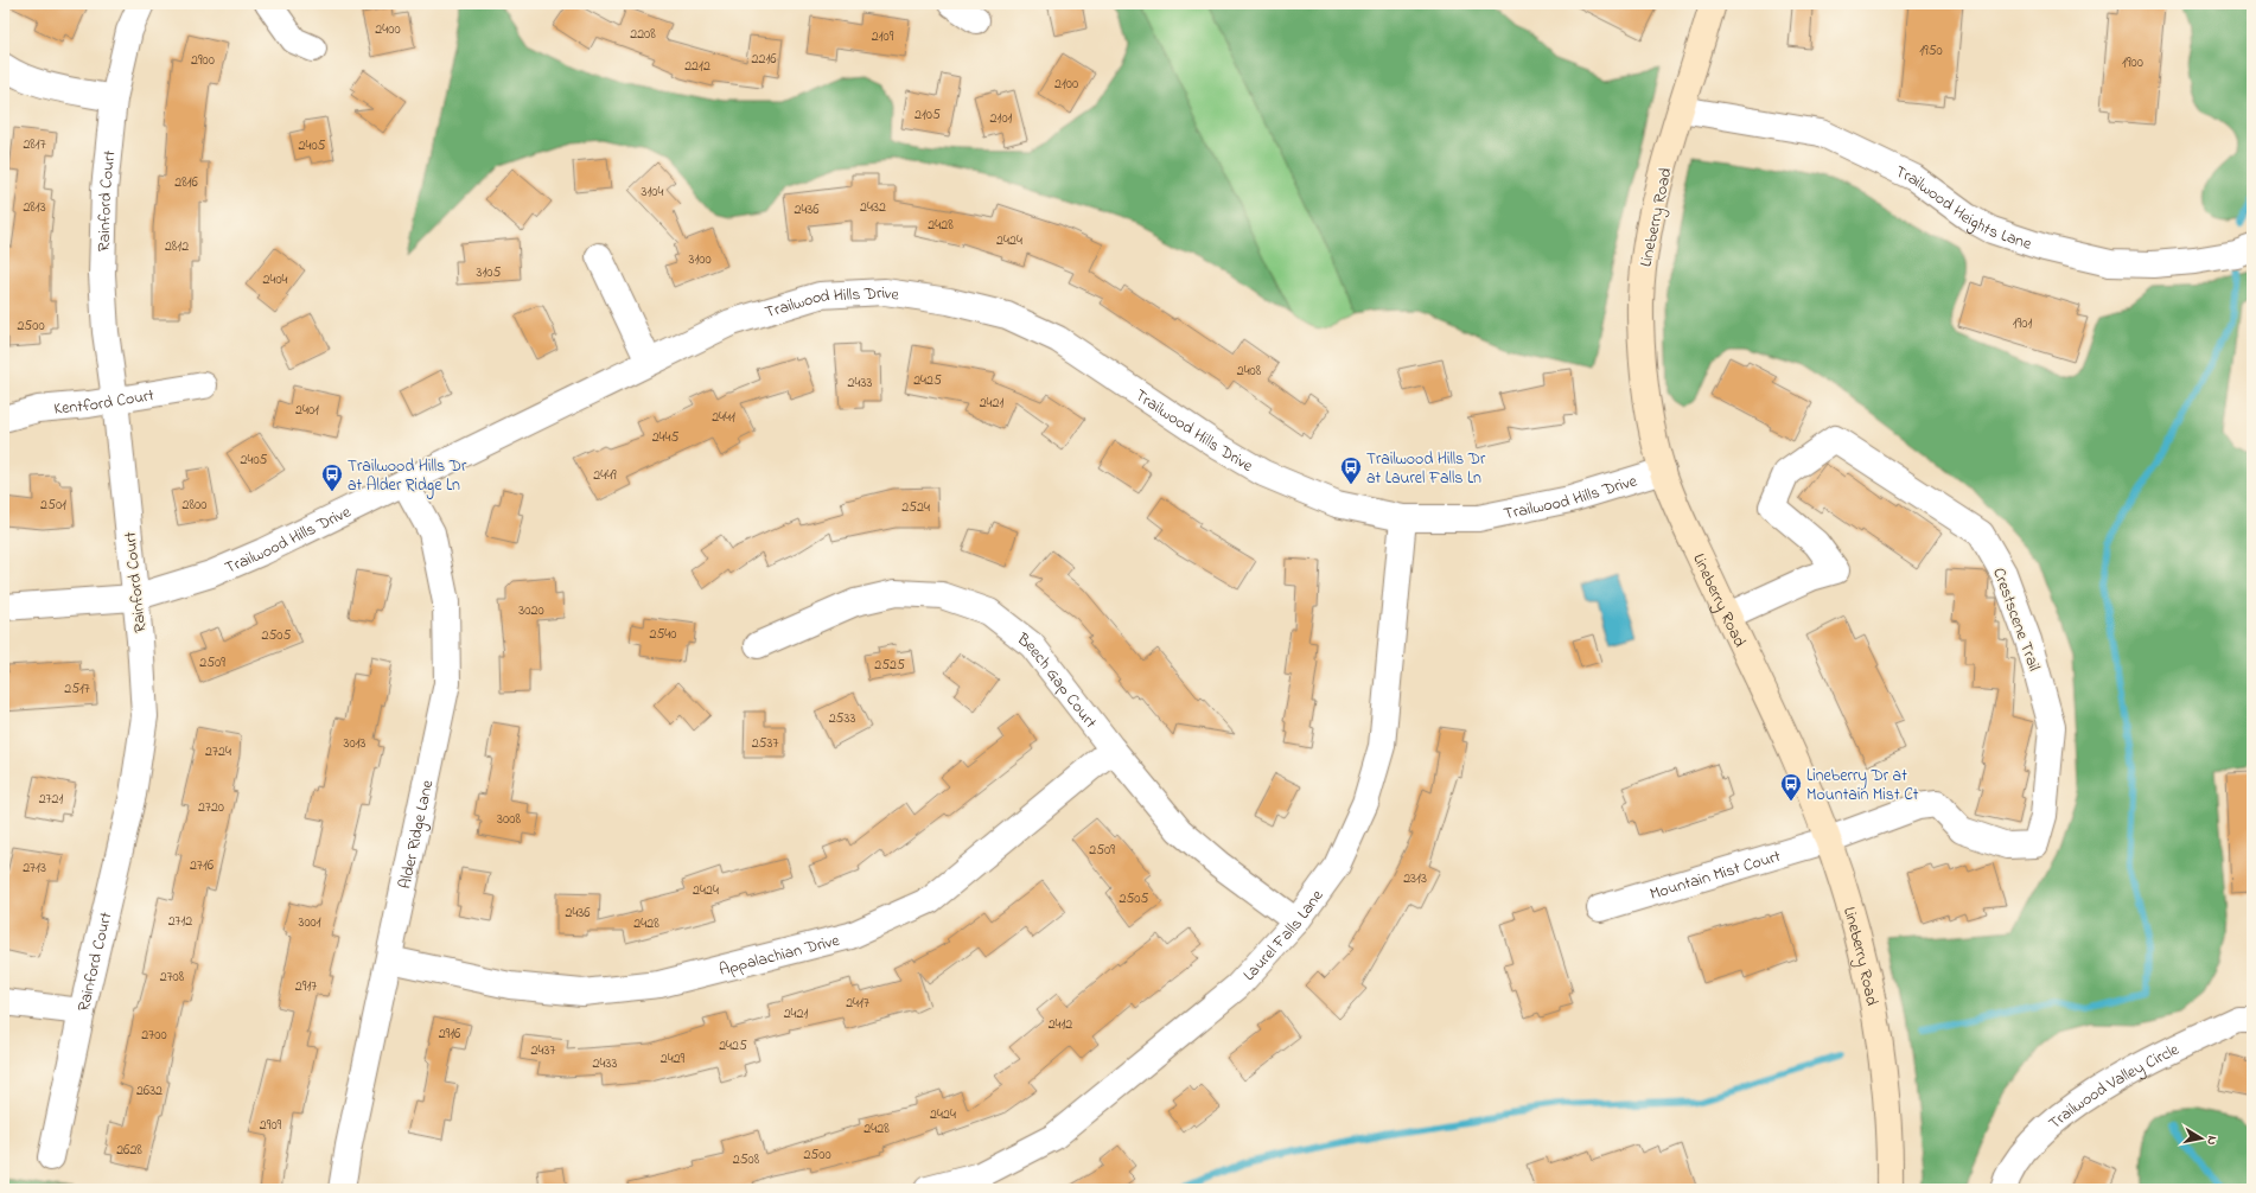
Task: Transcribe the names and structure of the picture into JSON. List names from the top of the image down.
{
  "streets": {
    "street": [
      "Rainford Court",
      "Trailwood Heights Lane",
      "Lineberry Road",
      "Trailwood Hills Drive",
      "Kentford Court",
      "Crestscene Trail",
      "Beech Gap Court",
      "Alder Ridge Lane",
      "Mountain Mist Court",
      "Laurel Falls Lane",
      "Appalachian Drive",
      "Trailwood Valley Circle"
    ]
  },
  "crossings": [
    ["Rainford Court", "Trailwood Hills Drive"],
    ["Rainford Court", "Kentford Court"],
    ["Trailwood Heights Lane", "Lineberry Road"],
    ["Lineberry Road", "Trailwood Hills Drive"],
    ["Lineberry Road", "Crestscene Trail"],
    ["Lineberry Road", "Mountain Mist Court"],
    ["Trailwood Hills Drive", "Alder Ridge Lane"],
    ["Trailwood Hills Drive", "Laurel Falls Lane"],
    ["Crestscene Trail", "Mountain Mist Court"],
    ["Beech Gap Court", "Laurel Falls Lane"],
    ["Beech Gap Court", "Appalachian Drive"],
    ["Alder Ridge Lane", "Appalachian Drive"]
  ],
  "places": {
    "bus stop": ["Trailwood Hills Dr at Laurel Falls Ln", "Trailwood Hills Dr at Alder Ridge Ln", "Lineberry Dr at Mountain Mist Ct"]
  },
  "house_numbers": [
    "2400",
    "2208",
    "2109",
    "1950",
    "2216",
    "2900",
    "1900",
    "2212",
    "2100",
    "2105",
    "2101",
    "2817",
    "2405",
    "2816",
    "3104",
    "2813",
    "2432",
    "2436",
    "2428",
    "2424",
    "2812",
    "3100",
    "3105",
    "2404",
    "1901",
    "2500",
    "2408",
    "2425",
    "2433",
    "2421",
    "2401",
    "2441",
    "2445",
    "2405",
    "2449",
    "2501",
    "2800",
    "2524",
    "3020",
    "2540",
    "2505",
    "2509",
    "2525",
    "2517",
    "2533",
    "3013",
    "2537",
    "2724",
    "2721",
    "2720",
    "3008",
    "2509",
    "2716",
    "2713",
    "2313",
    "2424",
    "2505",
    "2436",
    "2712",
    "3001",
    "2428",
    "2708",
    "2917",
    "2417",
    "2421",
    "2412",
    "2916",
    "2700",
    "2425",
    "2437",
    "2429",
    "2433",
    "2632",
    "2424",
    "2909",
    "2428",
    "2628",
    "2500",
    "2508"
  ],
  "north": "right"
}
